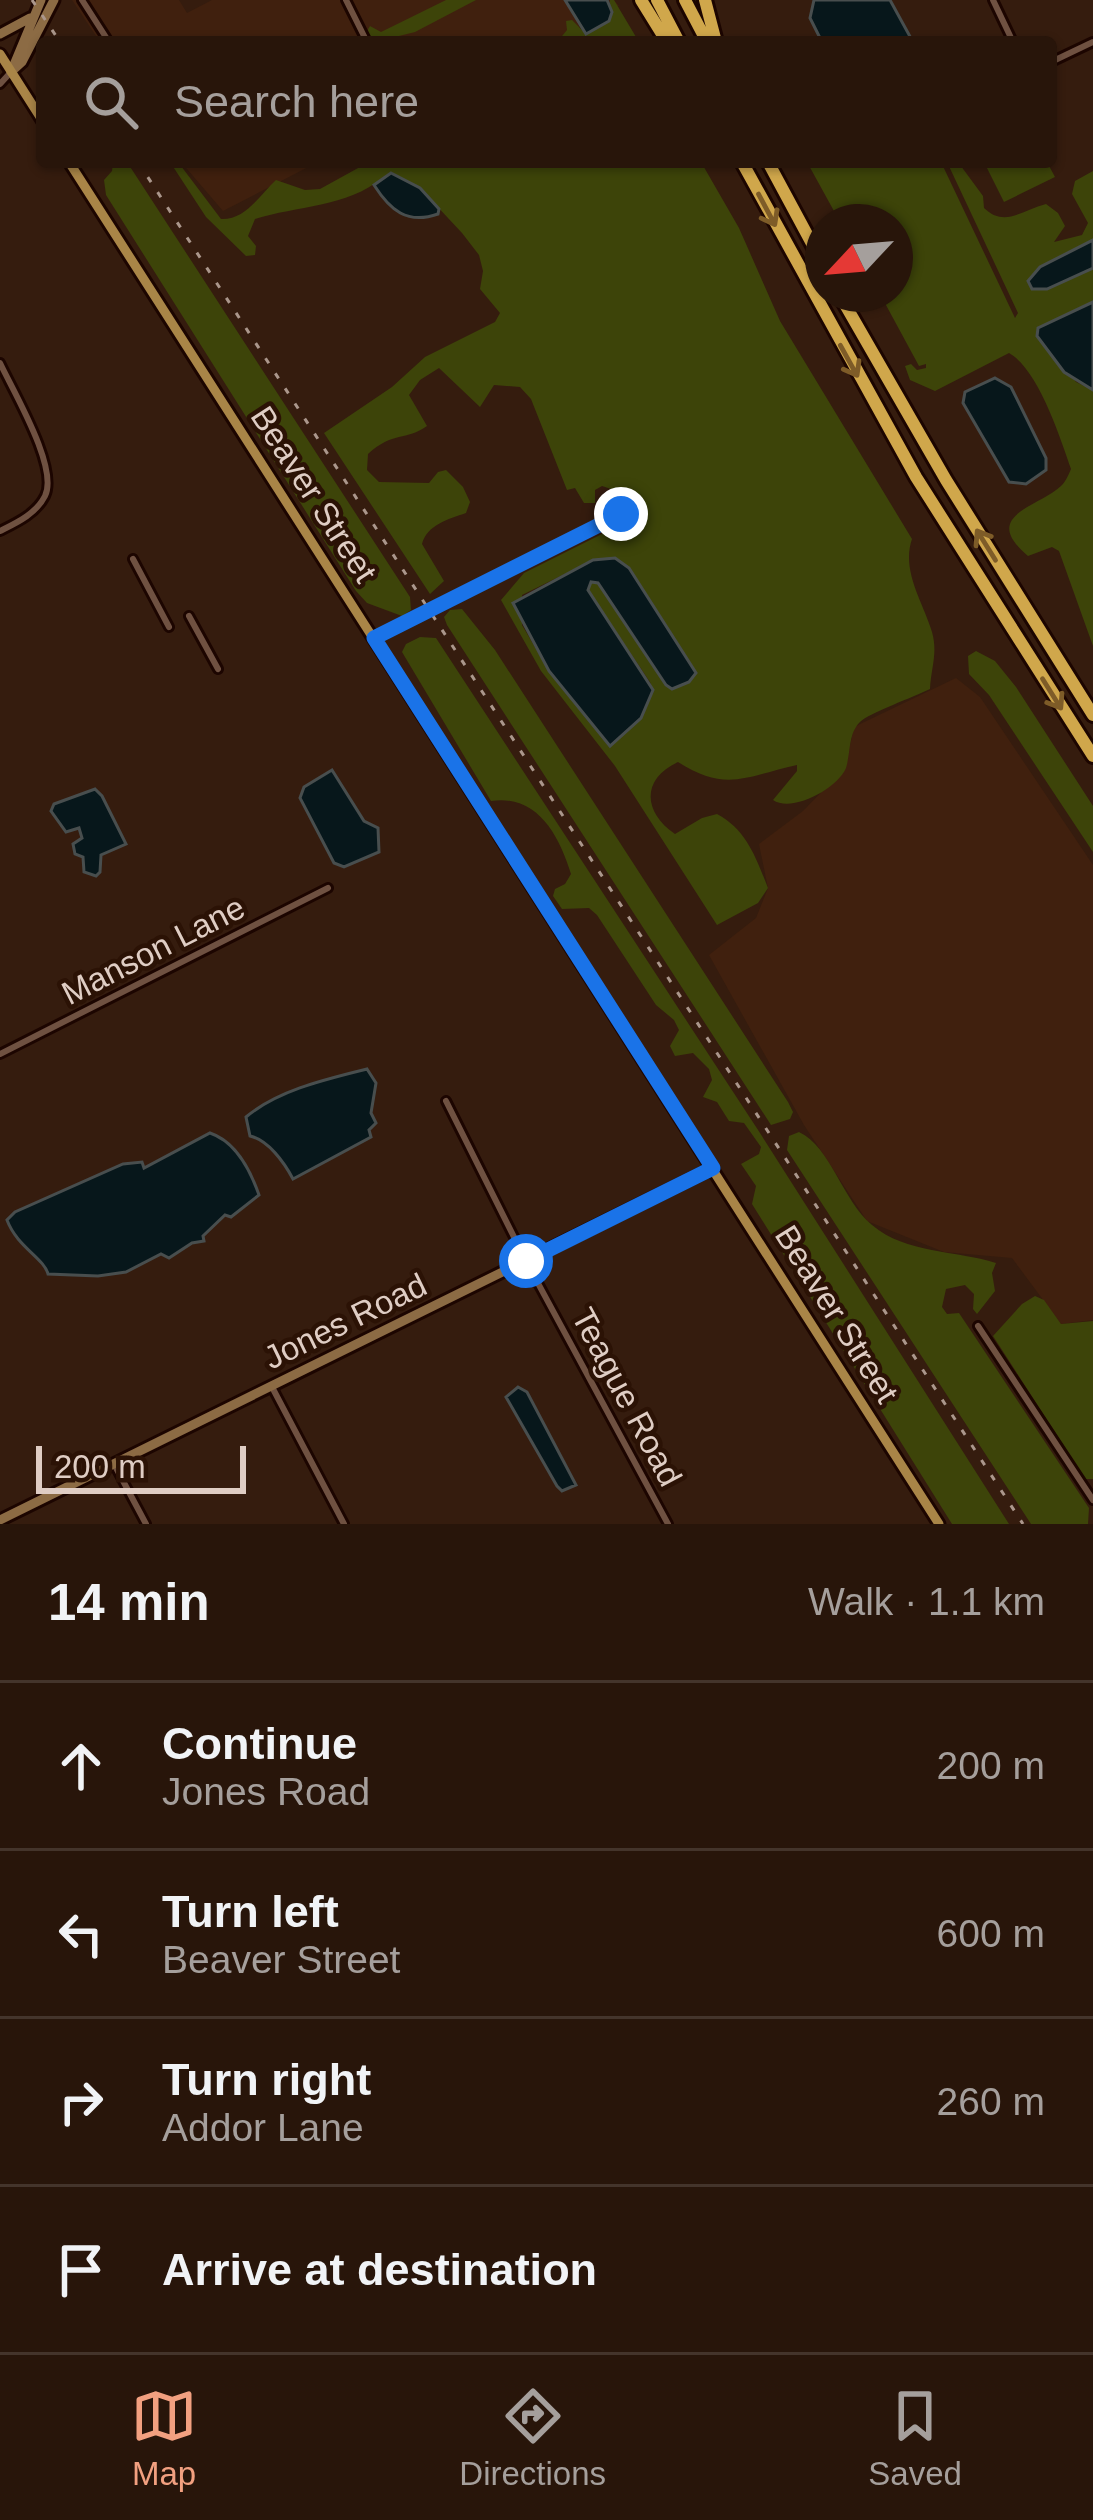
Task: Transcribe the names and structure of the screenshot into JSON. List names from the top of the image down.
{
  "streets": {
    "main road": ["Beaver Street"],
    "street": ["Manson Lane", "Jones Road", "Teague Road"]
  },
  "crossings": [
    ["Beaver Street", "Jones Road"],
    ["Jones Road", "Teague Road"]
  ],
  "scale_bar": "200 m",
  "north": "bottom left",
  "page": {
    "search": "Search here",
    "scale": "200 m",
    "heading": ["14 min", "Walk · 1.1 km"],
    "list": [
      ["Continue", "Jones Road", "200 m"],
      ["Turn left", "Beaver Street", "600 m"],
      ["Turn right", "Addor Lane", "260 m"],
      "Arrive at destination"
    ],
    "nav": ["Map", "Directions", "Saved"]
  }
}
